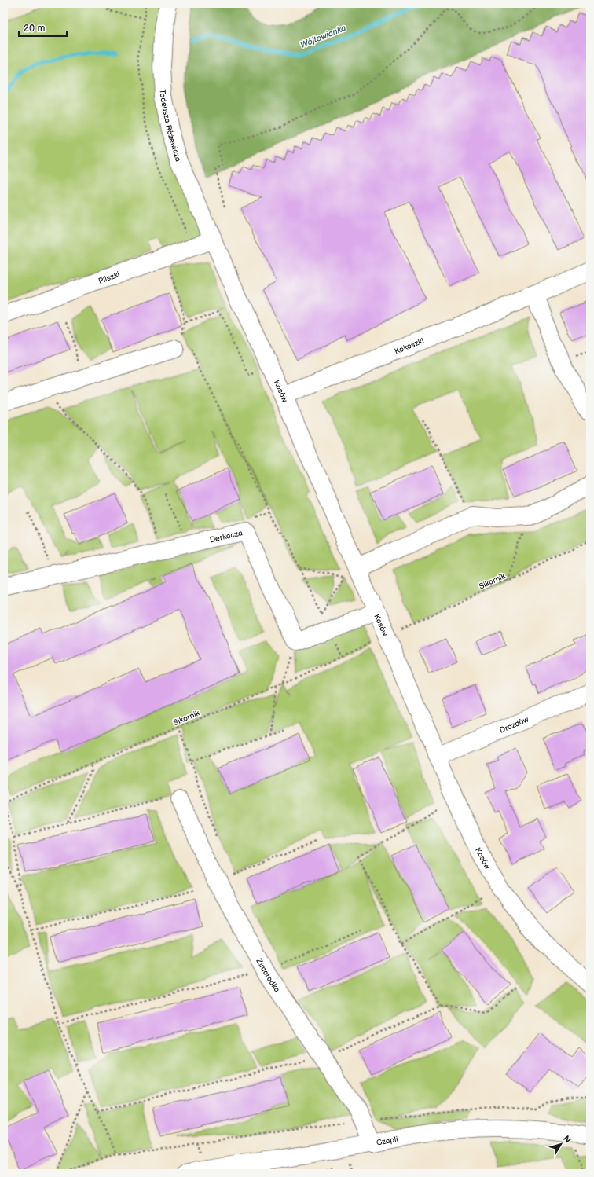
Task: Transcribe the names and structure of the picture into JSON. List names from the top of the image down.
{
  "streets": {
    "street": [
      "Tadeusza Różewicza",
      "Pliszki",
      "Kokoszki",
      "Kosów",
      "Derkacza",
      "Drozdów",
      "Zimorodka",
      "Czapli"
    ],
    "path": ["Sikornik"]
  },
  "crossings": [
    ["Tadeusza Różewicza", "Pliszki"],
    ["Tadeusza Różewicza", "Kosów"],
    ["Pliszki", "Kosów"],
    ["Kokoszki", "Kosów"],
    ["Kosów", "Derkacza"],
    ["Kosów", "Drozdów"],
    ["Zimorodka", "Czapli"]
  ],
  "water": ["Wójtowianka"],
  "scale_bar": "20 m",
  "north": "top right"
}
